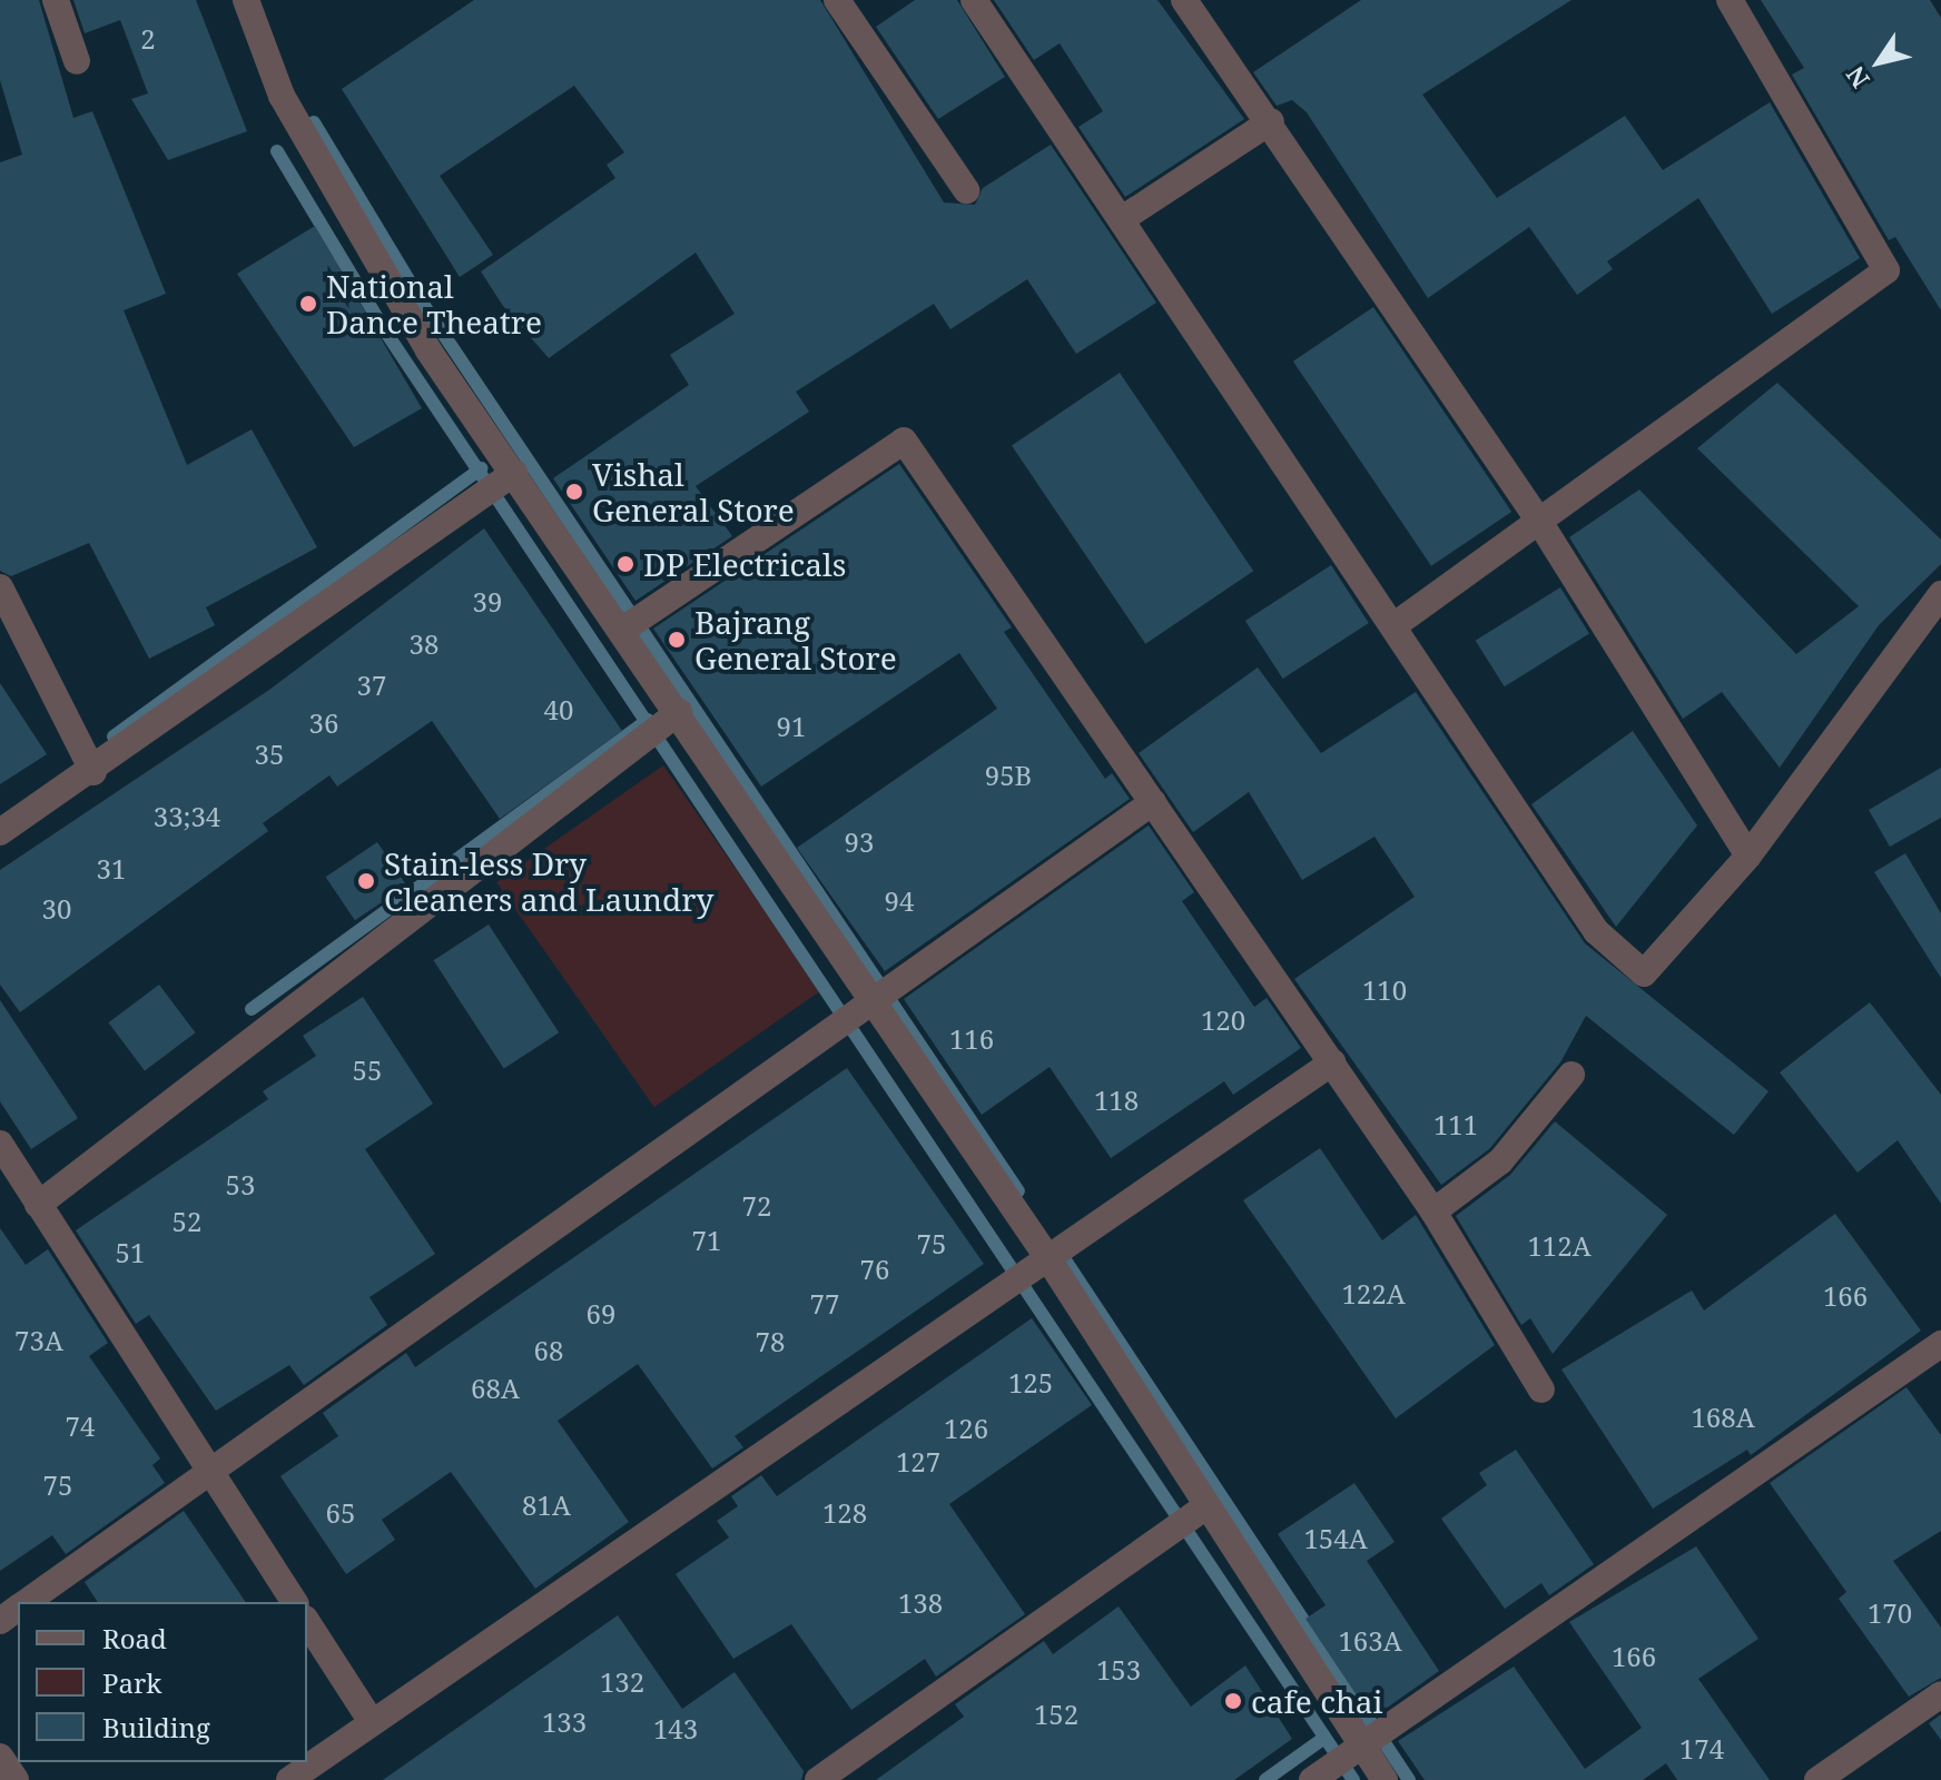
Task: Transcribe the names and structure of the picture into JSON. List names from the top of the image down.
{
  "places": [
    "National Dance Theatre",
    "Vishal General Store",
    "DP Electricals",
    "Bajrang General Store",
    "Stain-less Dry Cleaners and Laundry",
    "cafe chai"
  ],
  "house_numbers": [
    "2",
    "39",
    "38",
    "37",
    "40",
    "36",
    "91",
    "35",
    "95B",
    "33;34",
    "93",
    "31",
    "94",
    "30",
    "110",
    "120",
    "116",
    "55",
    "118",
    "111",
    "53",
    "72",
    "52",
    "71",
    "75",
    "112A",
    "51",
    "76",
    "122A",
    "166",
    "77",
    "69",
    "73A",
    "78",
    "68",
    "125",
    "68A",
    "168A",
    "74",
    "126",
    "127",
    "75",
    "81A",
    "65",
    "128",
    "154A",
    "138",
    "170",
    "163A",
    "166",
    "153",
    "132",
    "152",
    "133",
    "143",
    "174"
  ],
  "legend": ["Road", "Park", "Building"],
  "north": "bottom left"
}
